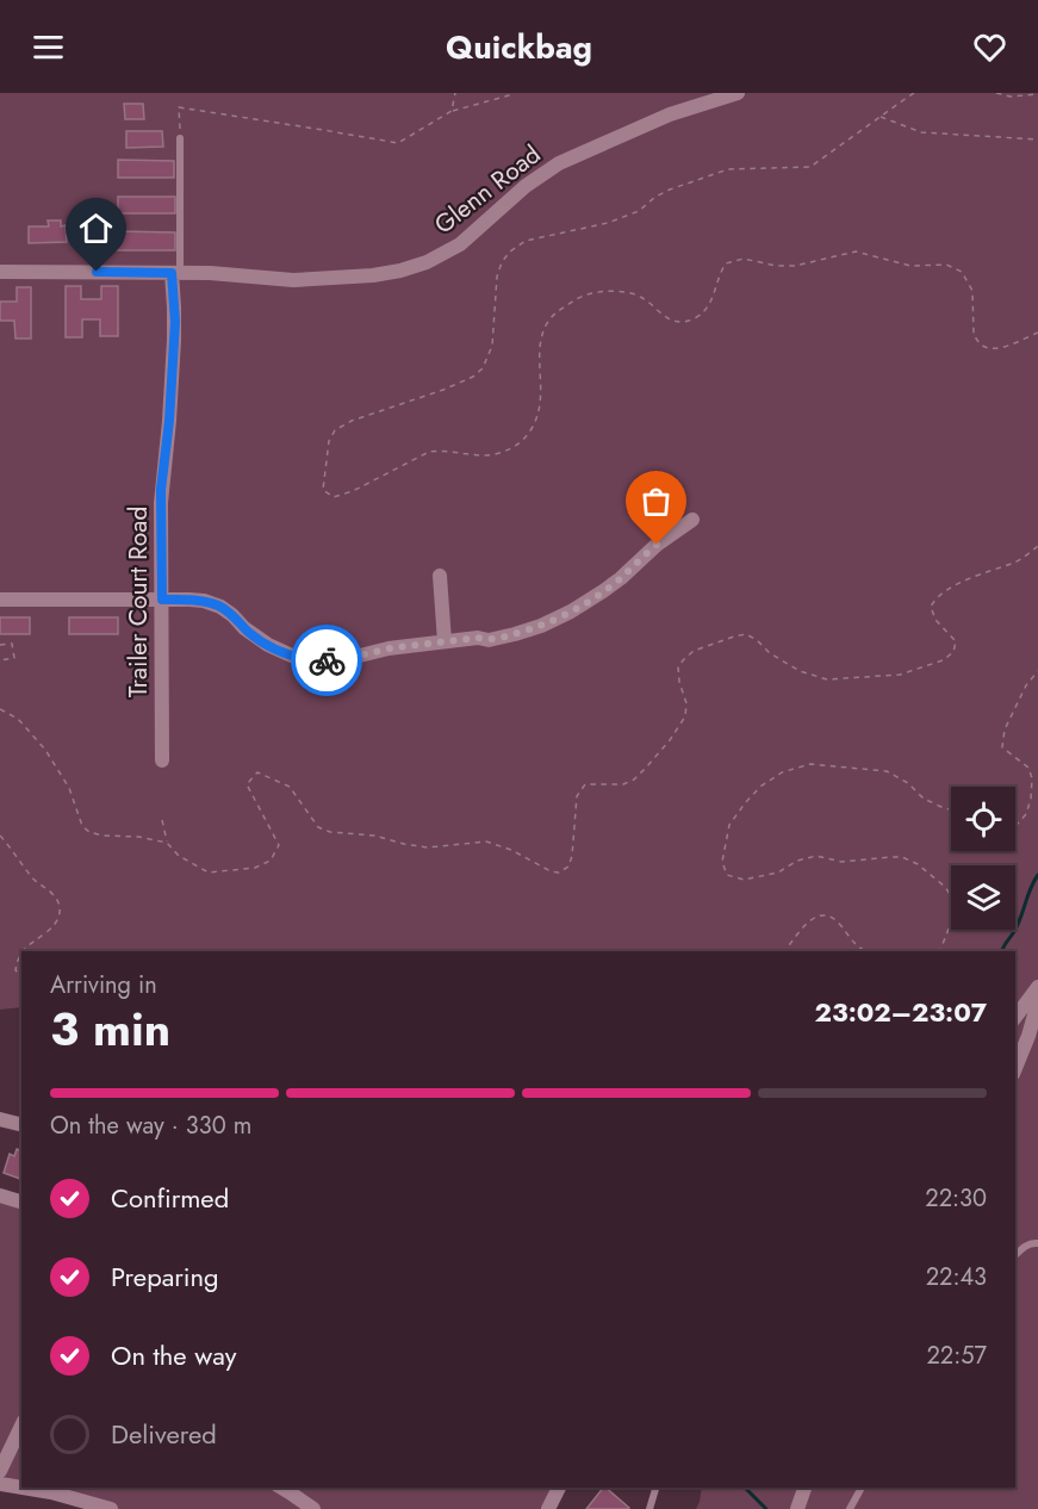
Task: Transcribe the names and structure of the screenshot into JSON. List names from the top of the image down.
{
  "streets": {
    "street": ["Glenn Road", "Trailer Court Road"]
  },
  "crossings": [
    ["Glenn Road", "Trailer Court Road"]
  ],
  "page": {
    "header": "Quickbag",
    "heading": ["3 min", "Arriving in", "23:02–23:07"],
    "bar": "On the way · 330 m",
    "list": [
      ["Confirmed", "22:30"],
      ["Preparing", "22:43"],
      ["On the way", "22:57"],
      "Delivered"
    ]
  }
}
